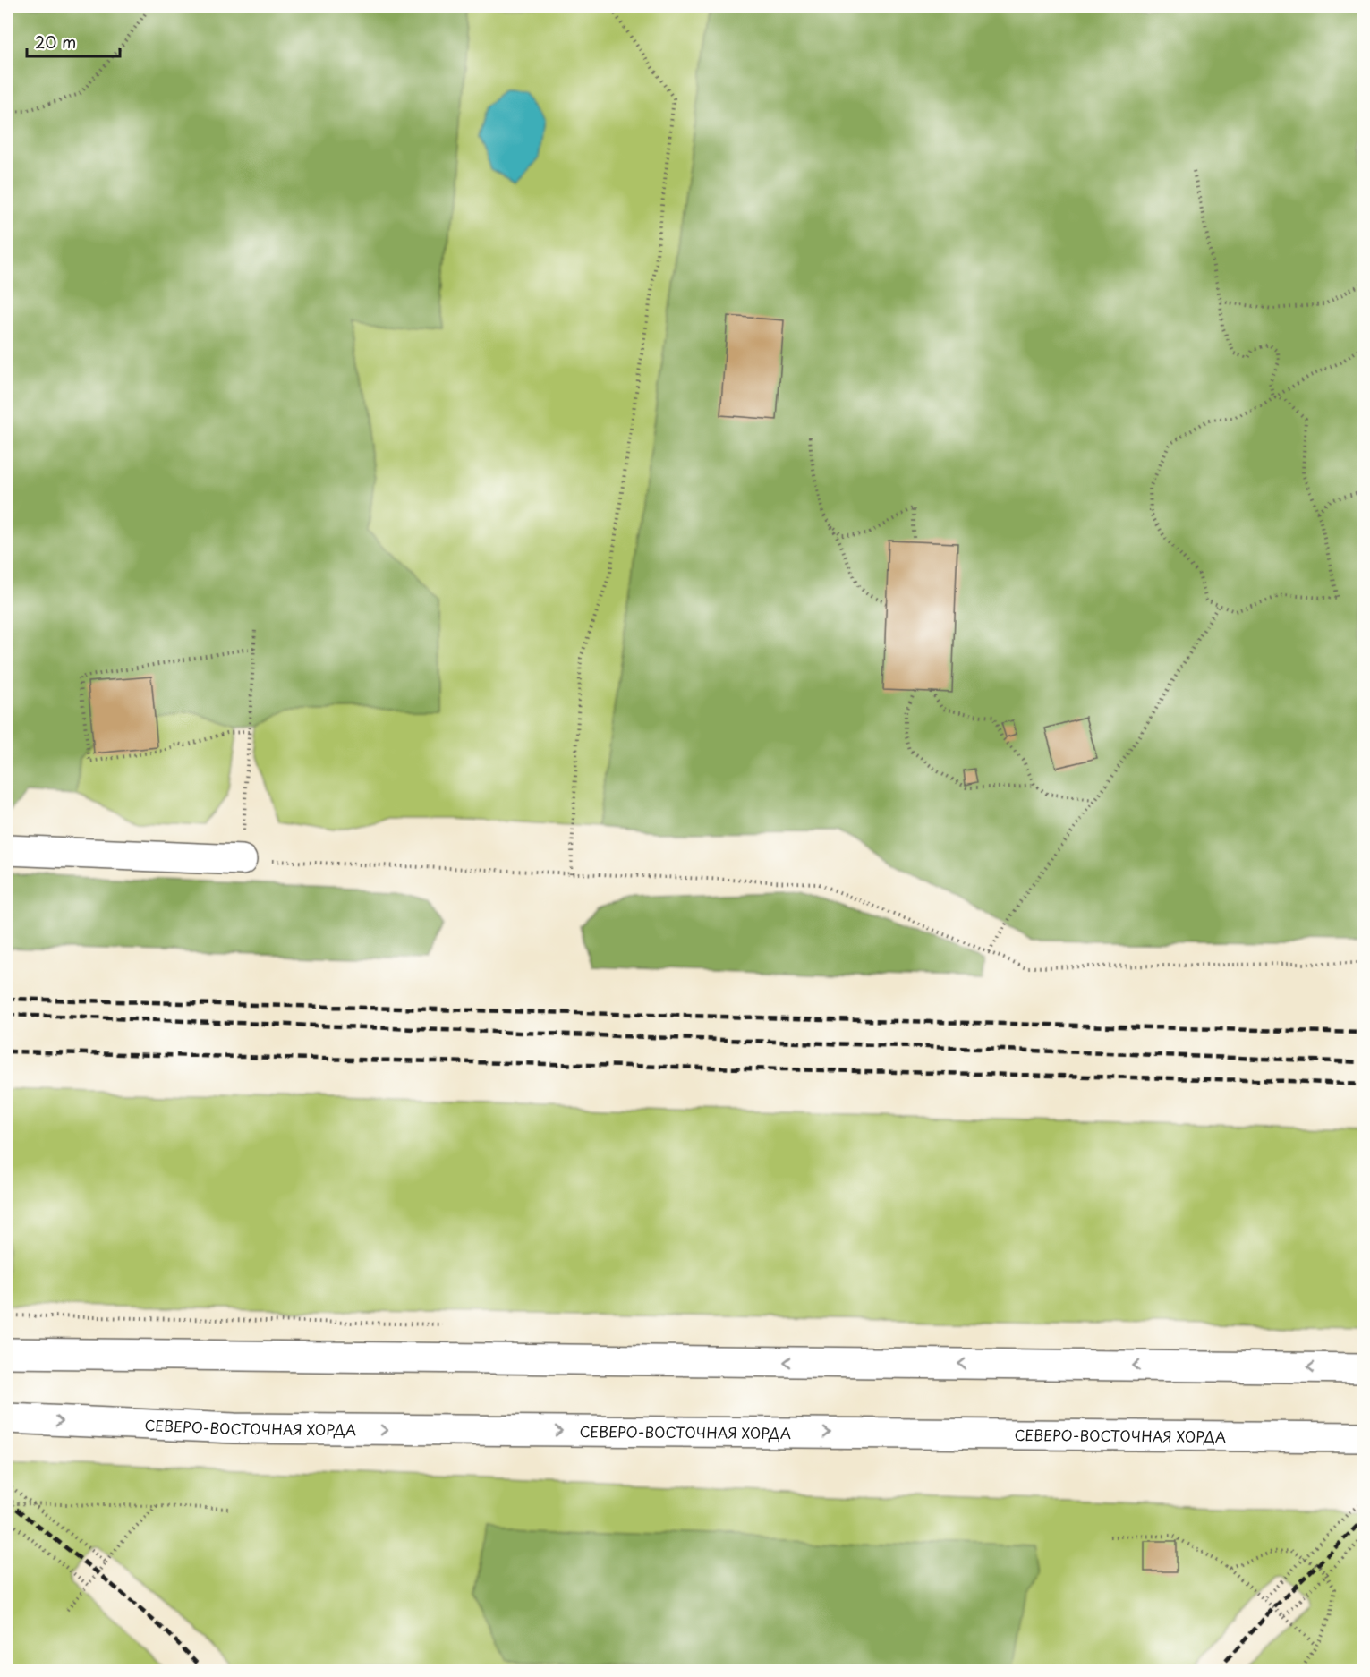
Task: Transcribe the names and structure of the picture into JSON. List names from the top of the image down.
{
  "streets": {
    "main road": ["СЕВЕРО-ВОСТОЧНАЯ ХОРДА"]
  },
  "scale_bar": "20 m"
}
